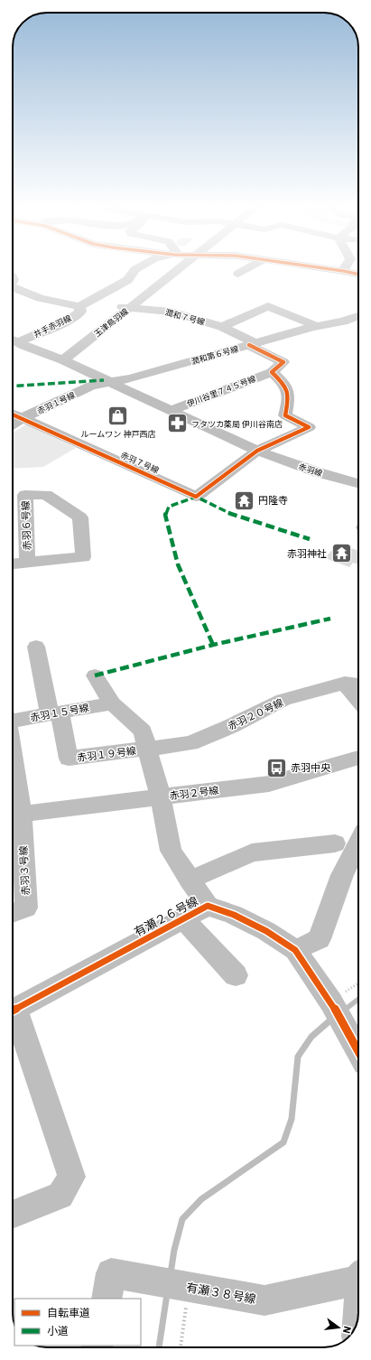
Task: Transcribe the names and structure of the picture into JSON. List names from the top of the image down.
{
  "streets": {
    "street": [
      "潤和７号線",
      "玉津鳥羽線",
      "井手赤羽線",
      "潤和第６号線",
      "伊川谷里７４５号線",
      "赤羽１号線",
      "赤羽７号線",
      "赤羽線",
      "赤羽６号線",
      "赤羽１５号線",
      "赤羽２０号線",
      "赤羽１９号線",
      "赤羽２号線",
      "赤羽３号線",
      "有瀬２６号線",
      "有瀬３８号線"
    ]
  },
  "crossings": [
    ["潤和７号線", "玉津鳥羽線"],
    ["潤和７号線", "井手赤羽線"],
    ["潤和７号線", "潤和第６号線"],
    ["潤和７号線", "伊川谷里７４５号線"],
    ["玉津鳥羽線", "赤羽線"],
    ["潤和第６号線", "赤羽１号線"],
    ["潤和第６号線", "赤羽線"],
    ["伊川谷里７４５号線", "赤羽線"],
    ["赤羽１号線", "赤羽７号線"],
    ["赤羽１号線", "赤羽線"],
    ["赤羽７号線", "赤羽線"],
    ["赤羽１５号線", "赤羽１９号線"],
    ["赤羽２０号線", "赤羽１９号線"],
    ["赤羽２号線", "赤羽３号線"]
  ],
  "places": {
    "shop": ["ルームワン 神戸西店"],
    "pharmacy": ["フタツカ薬局 伊川谷南店"],
    "temple": ["円隆寺", "赤羽神社"],
    "bus stop": ["赤羽中央"]
  },
  "legend": ["自転車道", "小道"],
  "north": "right"
}
